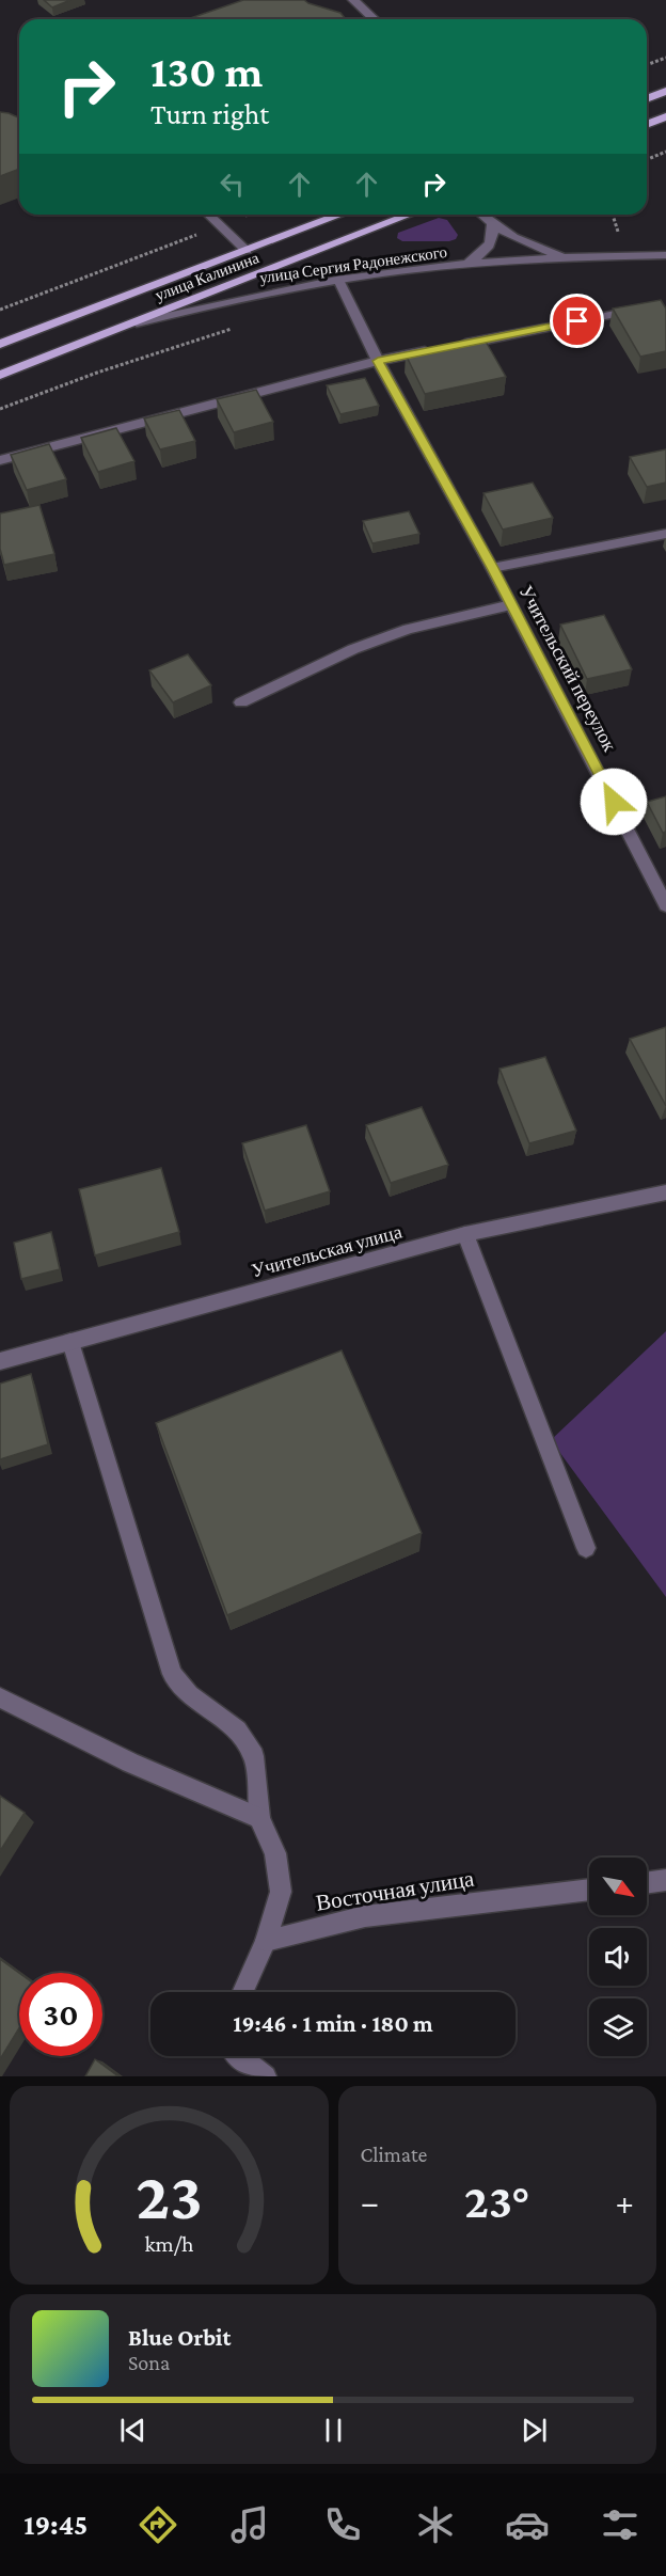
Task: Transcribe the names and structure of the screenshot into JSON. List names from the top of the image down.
{
  "streets": {
    "main road": ["улица Калинина"],
    "street": [
      "улица Сергия Радонежского",
      "Учительский переулок",
      "Учительская улица",
      "Восточная улица"
    ]
  },
  "crossings": [
    ["улица Сергия Радонежского", "улица Калинина"],
    ["улица Сергия Радонежского", "Учительский переулок"]
  ],
  "north": "bottom right",
  "page": {
    "turn": ["130 m", "Turn right"],
    "limit": "30",
    "trip": "19:46 · 1 min · 180 m",
    "tile": "Climate",
    "heat": ["−", "23°", "+"],
    "song": ["Blue Orbit", "Sona"],
    "tabs": "19:45",
    "gauge": ["23", "km/h"]
  }
}
